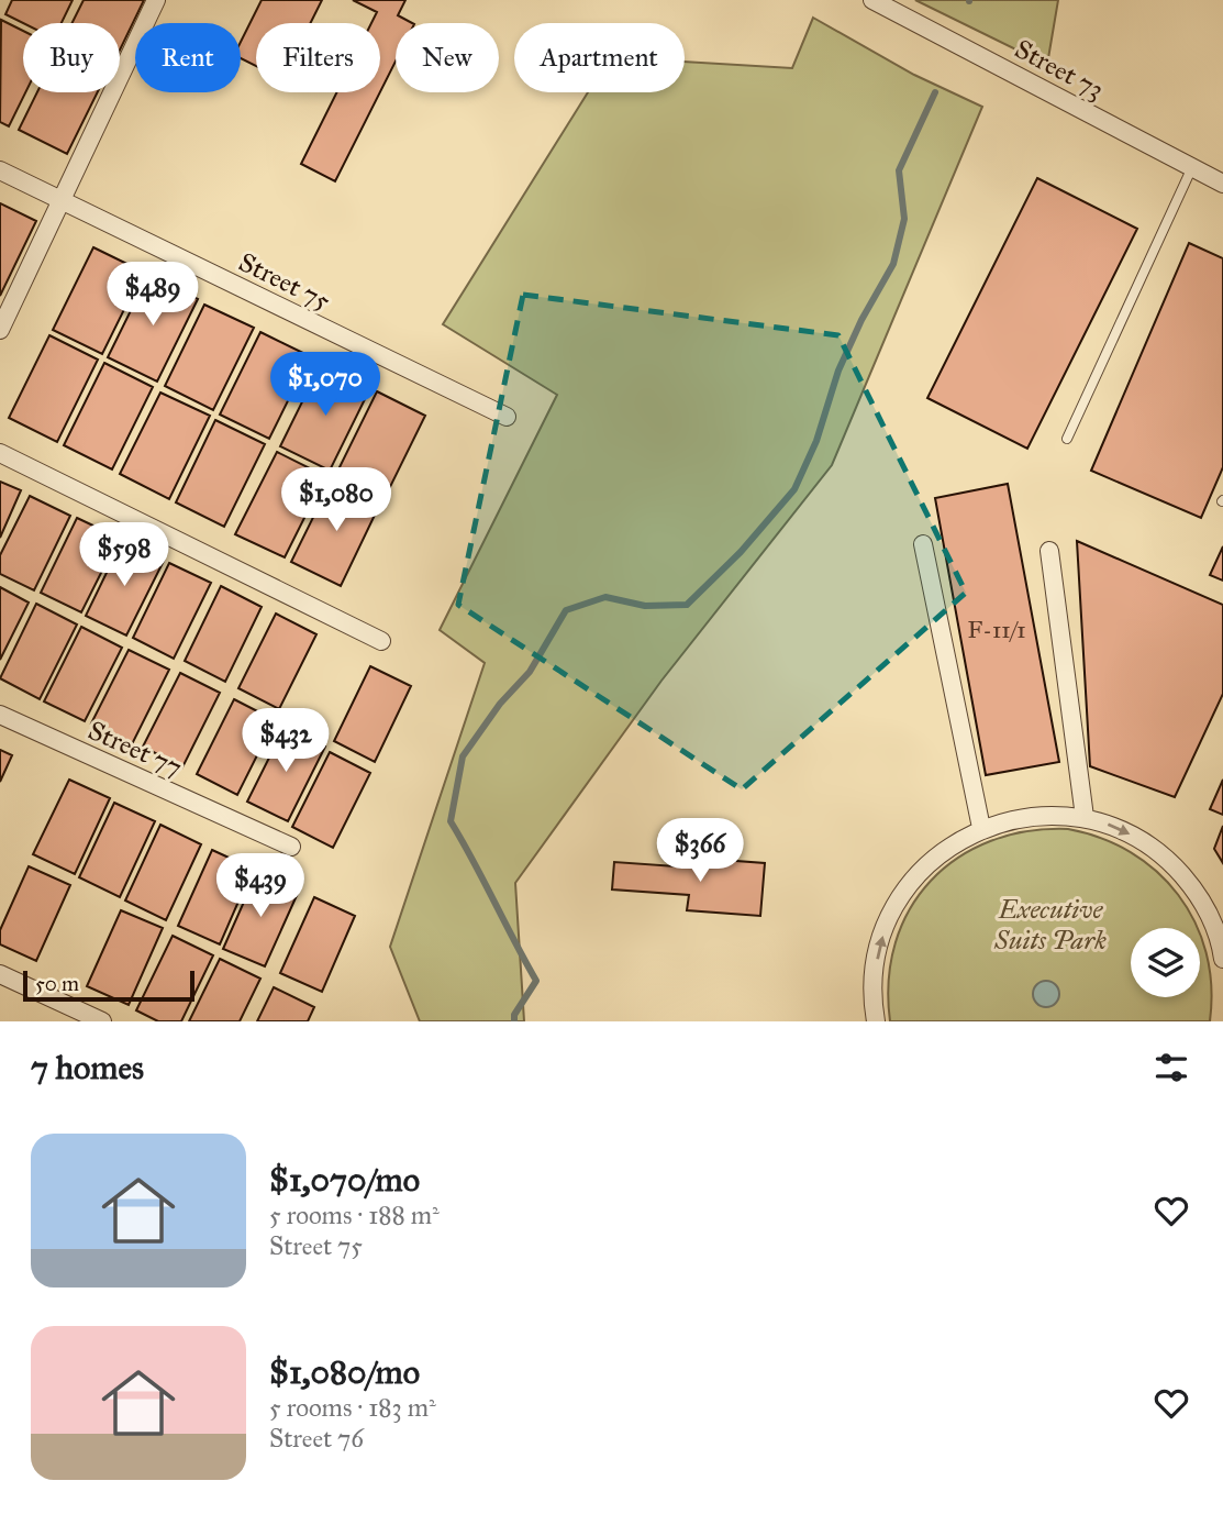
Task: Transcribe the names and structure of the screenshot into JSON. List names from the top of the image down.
{
  "streets": {
    "street": ["Street 73", "Street 75", "Street 77"]
  },
  "parks": ["Executive Suits Park"],
  "house_numbers": ["F-11/1"],
  "scale_bar": "50 m",
  "page": {
    "chip": [
      "Buy",
      "Rent",
      "Filters",
      "New",
      "Apartment"
    ],
    "price": [
      "$489",
      "$1,070",
      "$1,080",
      "$598",
      "$432",
      "$366",
      "$439"
    ],
    "scale": "50 m",
    "heading": "7 homes",
    "list": [
      {
        "name": "$1,070/mo",
        "note": "5 rooms · 188 m² · Street 75"
      },
      {
        "name": "$1,080/mo",
        "note": "5 rooms · 183 m² · Street 76"
      }
    ]
  }
}
